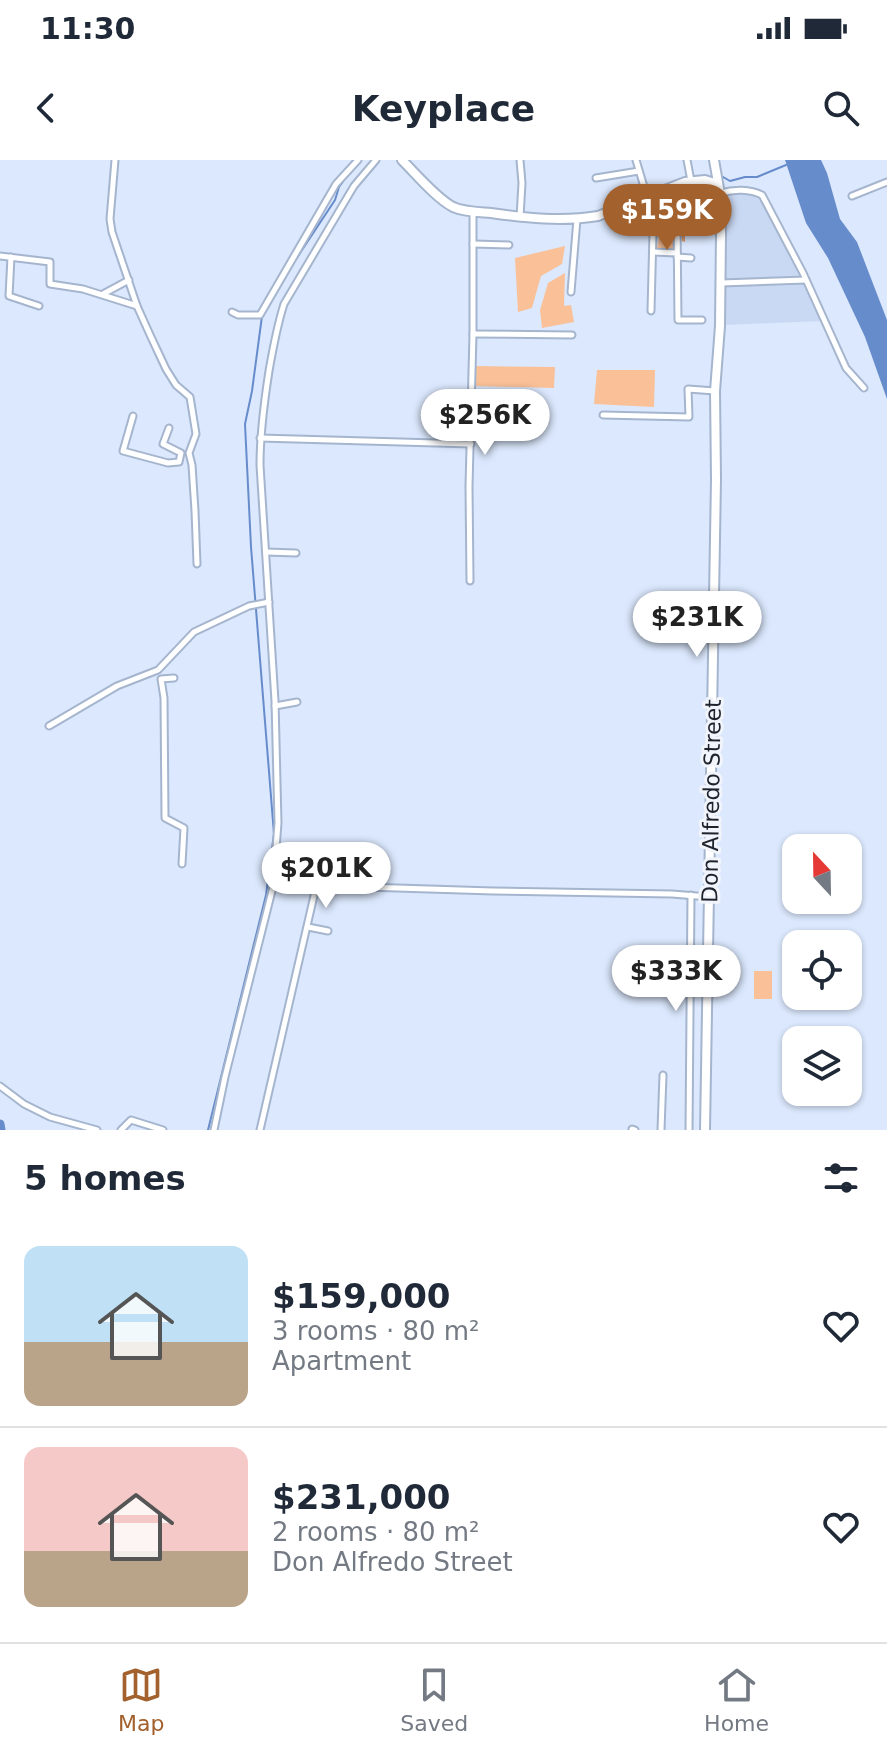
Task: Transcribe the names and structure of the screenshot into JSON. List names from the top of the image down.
{
  "streets": {
    "street": ["Don Alfredo Street"]
  },
  "north": "top",
  "page": {
    "status": "11:30",
    "header": "Keyplace",
    "price": [
      "$159K",
      "$256K",
      "$231K",
      "$201K",
      "$333K"
    ],
    "heading": "5 homes",
    "list": [
      {
        "name": "$159,000",
        "note": "3 rooms · 80 m² · Apartment"
      },
      {
        "name": "$231,000",
        "note": "2 rooms · 80 m² · Don Alfredo Street"
      }
    ],
    "tabs": ["Map", "Saved", "Home"]
  }
}
